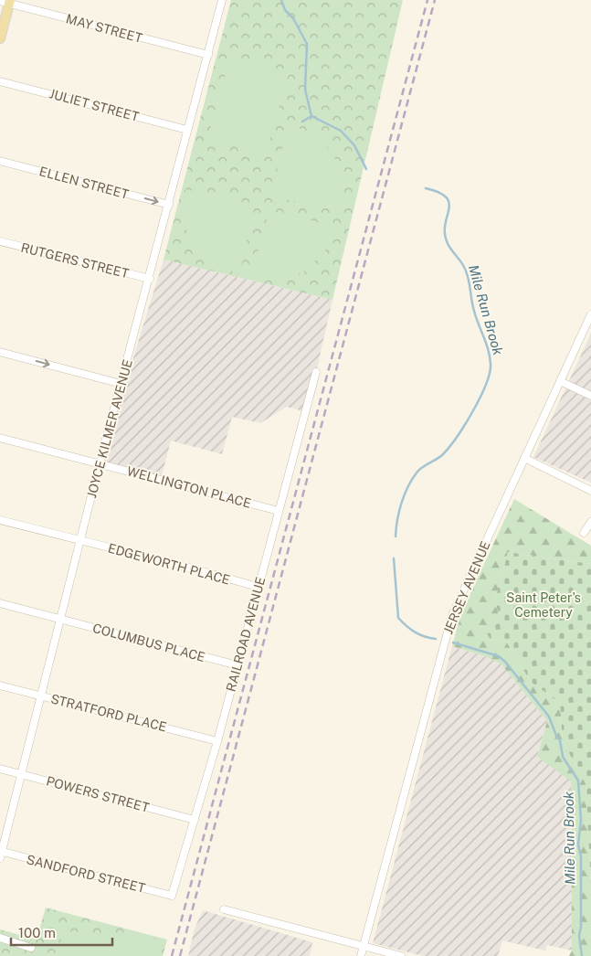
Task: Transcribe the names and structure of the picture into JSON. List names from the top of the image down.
{
  "streets": {
    "street": [
      "MAY STREET",
      "JULIET STREET",
      "ELLEN STREET",
      "RUTGERS STREET",
      "JOYCE KILMER AVENUE",
      "WELLINGTON PLACE",
      "EDGEWORTH PLACE",
      "JERSEY AVENUE",
      "RAILROAD AVENUE",
      "COLUMBUS PLACE",
      "STRATFORD PLACE",
      "POWERS STREET",
      "SANDFORD STREET"
    ]
  },
  "crossings": [
    ["MAY STREET", "JOYCE KILMER AVENUE"],
    ["JULIET STREET", "JOYCE KILMER AVENUE"],
    ["ELLEN STREET", "JOYCE KILMER AVENUE"],
    ["RUTGERS STREET", "JOYCE KILMER AVENUE"],
    ["JOYCE KILMER AVENUE", "WELLINGTON PLACE"],
    ["JOYCE KILMER AVENUE", "EDGEWORTH PLACE"],
    ["JOYCE KILMER AVENUE", "COLUMBUS PLACE"],
    ["JOYCE KILMER AVENUE", "STRATFORD PLACE"],
    ["JOYCE KILMER AVENUE", "POWERS STREET"],
    ["JOYCE KILMER AVENUE", "SANDFORD STREET"],
    ["WELLINGTON PLACE", "RAILROAD AVENUE"],
    ["EDGEWORTH PLACE", "RAILROAD AVENUE"],
    ["RAILROAD AVENUE", "COLUMBUS PLACE"],
    ["RAILROAD AVENUE", "STRATFORD PLACE"],
    ["RAILROAD AVENUE", "POWERS STREET"],
    ["RAILROAD AVENUE", "SANDFORD STREET"]
  ],
  "one_way": ["ELLEN STREET"],
  "water": ["Mile Run Brook"],
  "parks": ["Saint Peter's Cemetery"],
  "scale_bar": "100 m"
}
